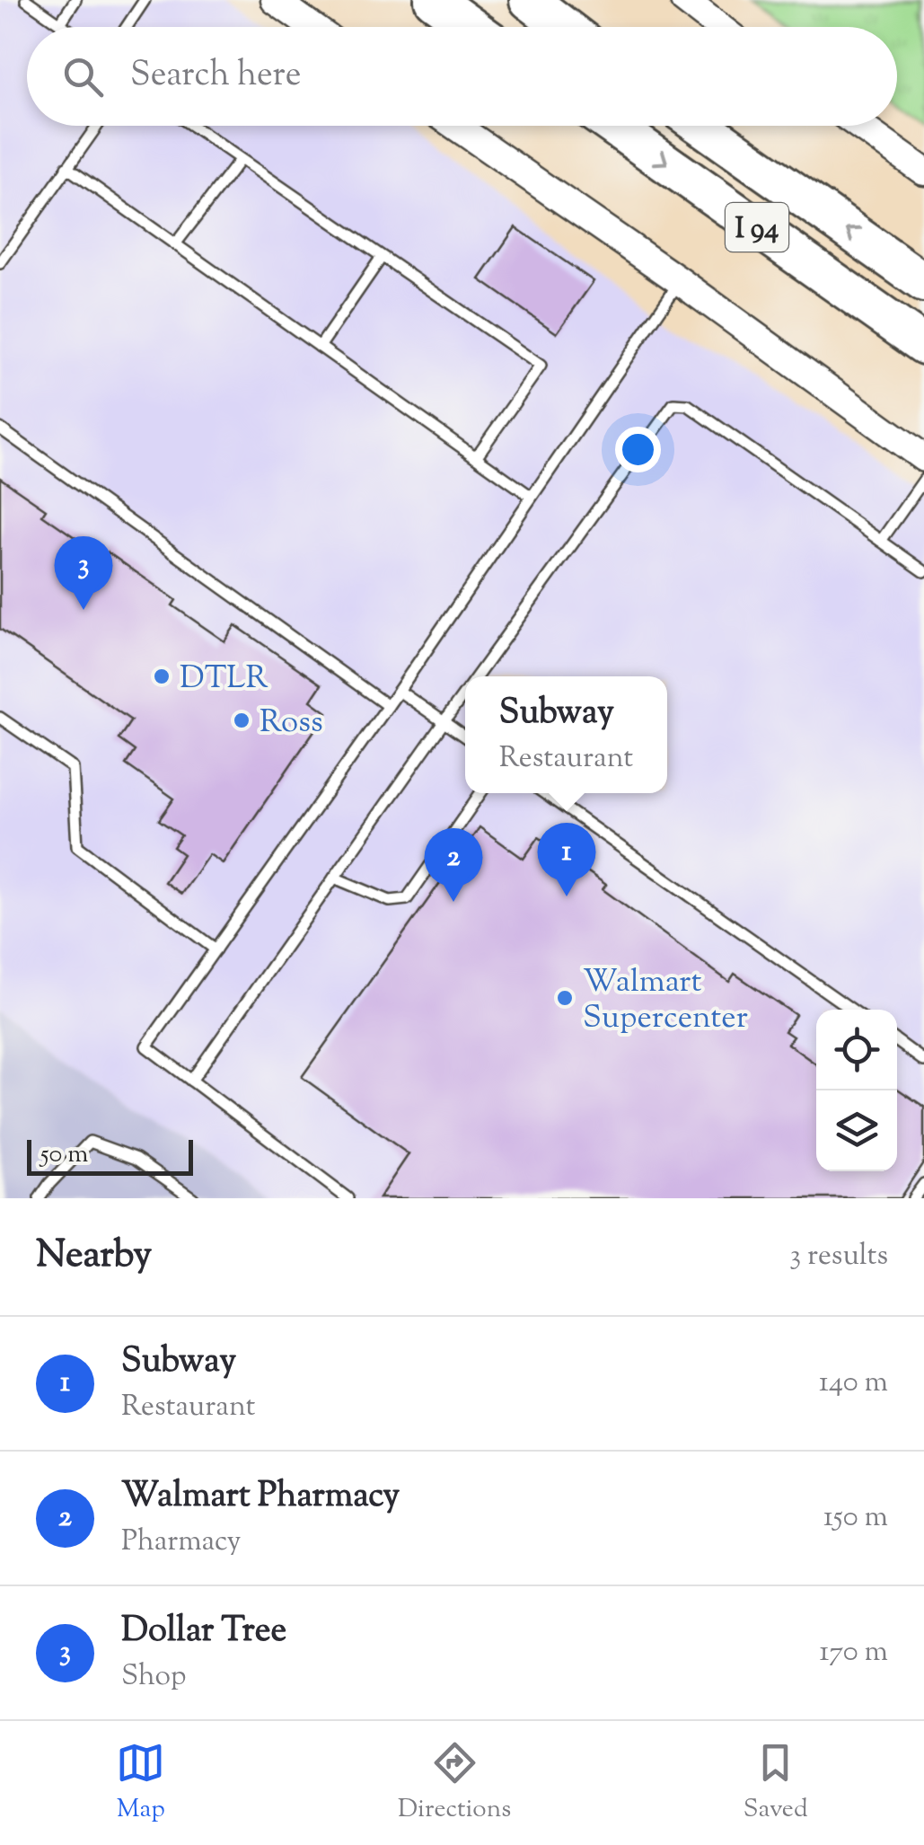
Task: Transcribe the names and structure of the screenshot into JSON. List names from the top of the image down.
{
  "streets": {
    "highway": ["I 94"]
  },
  "places": ["DTLR", "Ross", "Walmart Supercenter"],
  "scale_bar": "50 m",
  "page": {
    "search": "Search here",
    "pins": ["3", "1", "2"],
    "popup": ["Subway", "Restaurant"],
    "scale": "50 m",
    "heading": ["Nearby", "3 results"],
    "list": [
      {
        "mark": "1",
        "name": "Subway",
        "note": "Restaurant",
        "value": "140 m"
      },
      {
        "mark": "2",
        "name": "Walmart Pharmacy",
        "note": "Pharmacy",
        "value": "150 m"
      },
      {
        "mark": "3",
        "name": "Dollar Tree",
        "note": "Shop",
        "value": "170 m"
      }
    ],
    "nav": ["Map", "Directions", "Saved"]
  }
}
